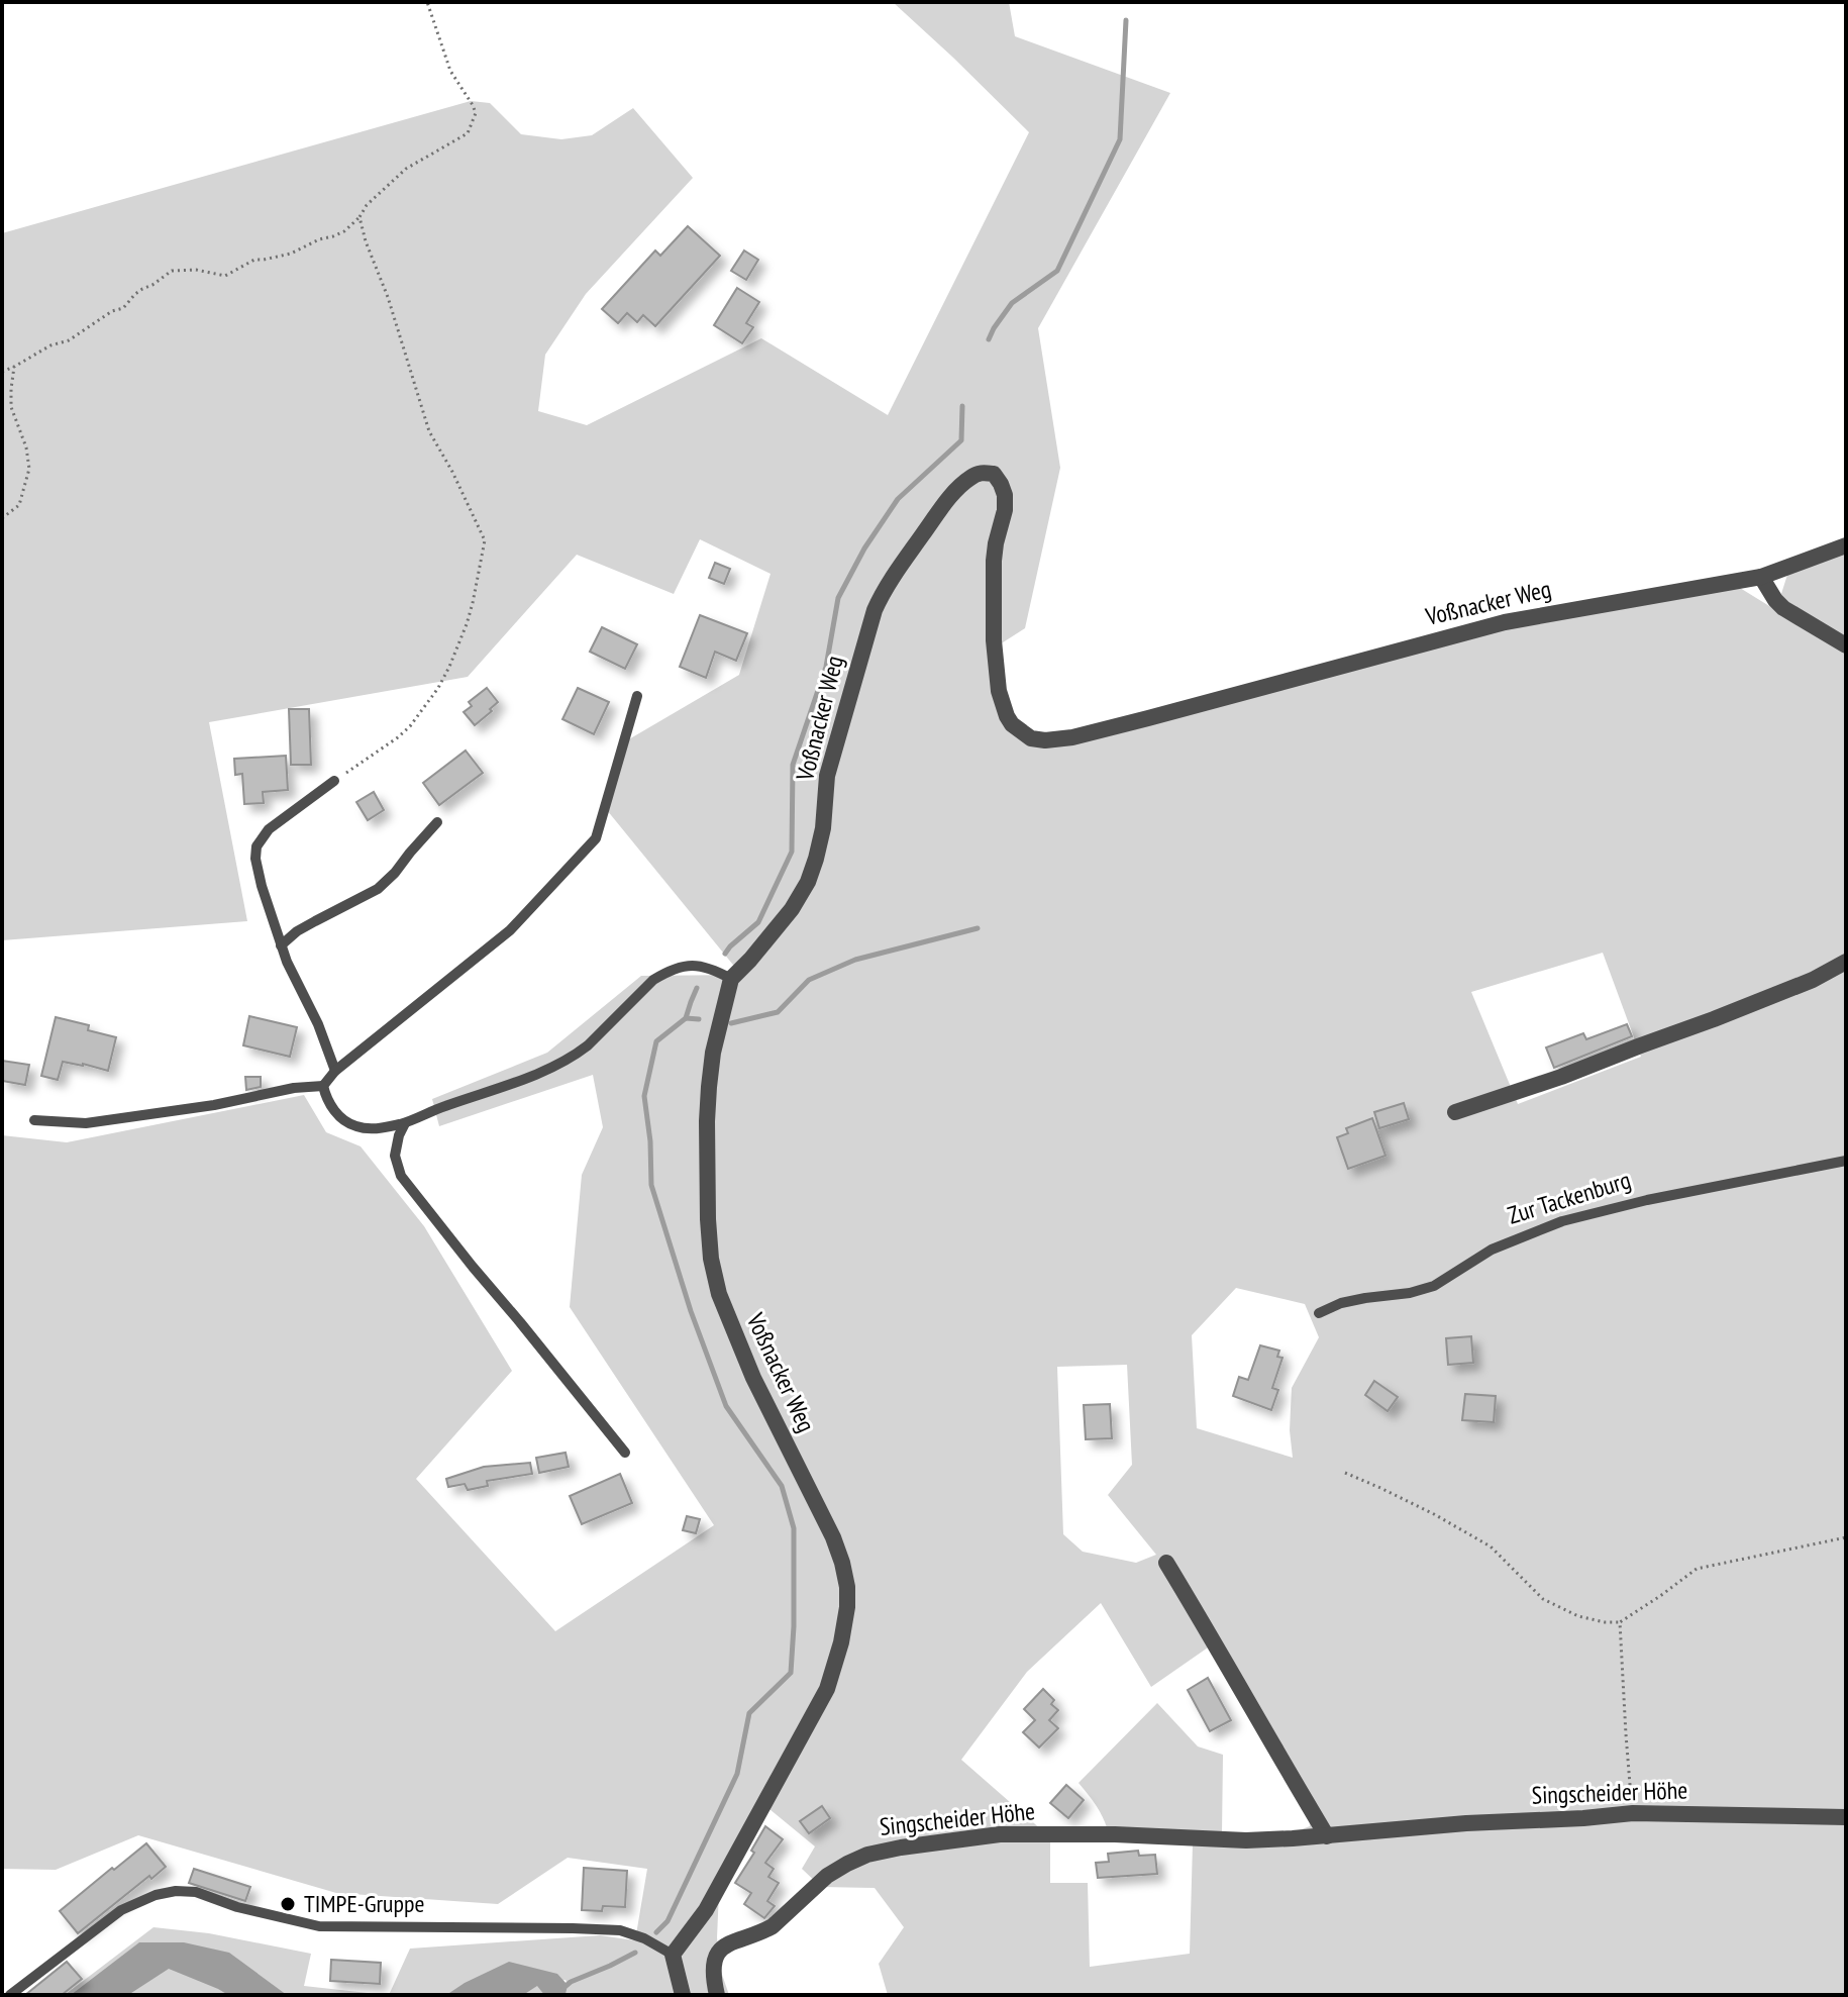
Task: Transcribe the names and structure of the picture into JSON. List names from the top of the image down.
{
  "streets": {
    "street": ["Voßnacker Weg", "Singscheider Höhe"],
    "lane": ["Zur Tackenburg"]
  },
  "places": ["TIMPE-Gruppe"]
}
